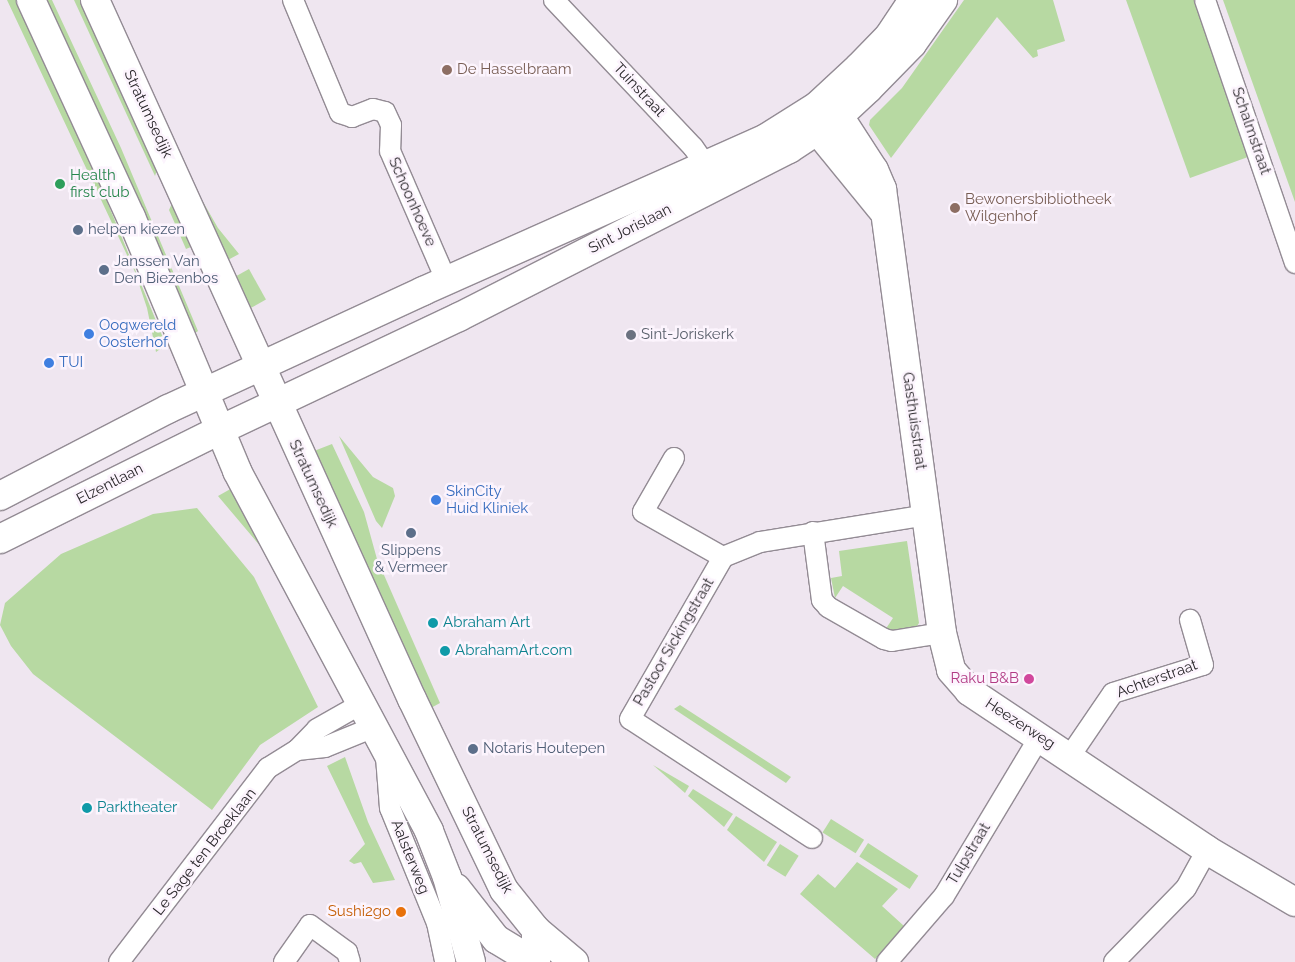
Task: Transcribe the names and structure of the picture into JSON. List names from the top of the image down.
{
  "streets": {
    "main road": [
      "Stratumsedijk",
      "Sint Jorislaan",
      "Gasthuisstraat",
      "Elzentlaan",
      "Heezerweg",
      "Aalsterweg"
    ],
    "street": [
      "Tuinstraat",
      "Schalmstraat",
      "Schoonhoeve",
      "Pastoor Sickingstraat",
      "Achterstraat",
      "Le Sage ten Broeklaan",
      "Tulpstraat"
    ]
  },
  "crossings": [
    ["Tuinstraat", "Sint Jorislaan"],
    ["Stratumsedijk", "Sint Jorislaan"],
    ["Schoonhoeve", "Sint Jorislaan"],
    ["Sint Jorislaan", "Gasthuisstraat"],
    ["Sint Jorislaan", "Elzentlaan"],
    ["Gasthuisstraat", "Heezerweg"],
    ["Achterstraat", "Heezerweg"],
    ["Heezerweg", "Tulpstraat"],
    ["Le Sage ten Broeklaan", "Aalsterweg"]
  ],
  "places": [
    "De Hasselbraam",
    "Health first club",
    "Bewonersbibliotheek Wilgenhof",
    "helpen kiezen",
    "Janssen Van Den Biezenbos",
    "Oogwereld Oosterhof",
    "Sint-Joriskerk",
    "TUI",
    "SkinCity Huid Kliniek",
    "Slippens & Vermeer",
    "Abraham Art",
    "AbrahamArt.com",
    "Raku B&B",
    "Notaris Houtepen",
    "Parktheater",
    "Sushi2go"
  ]
}
